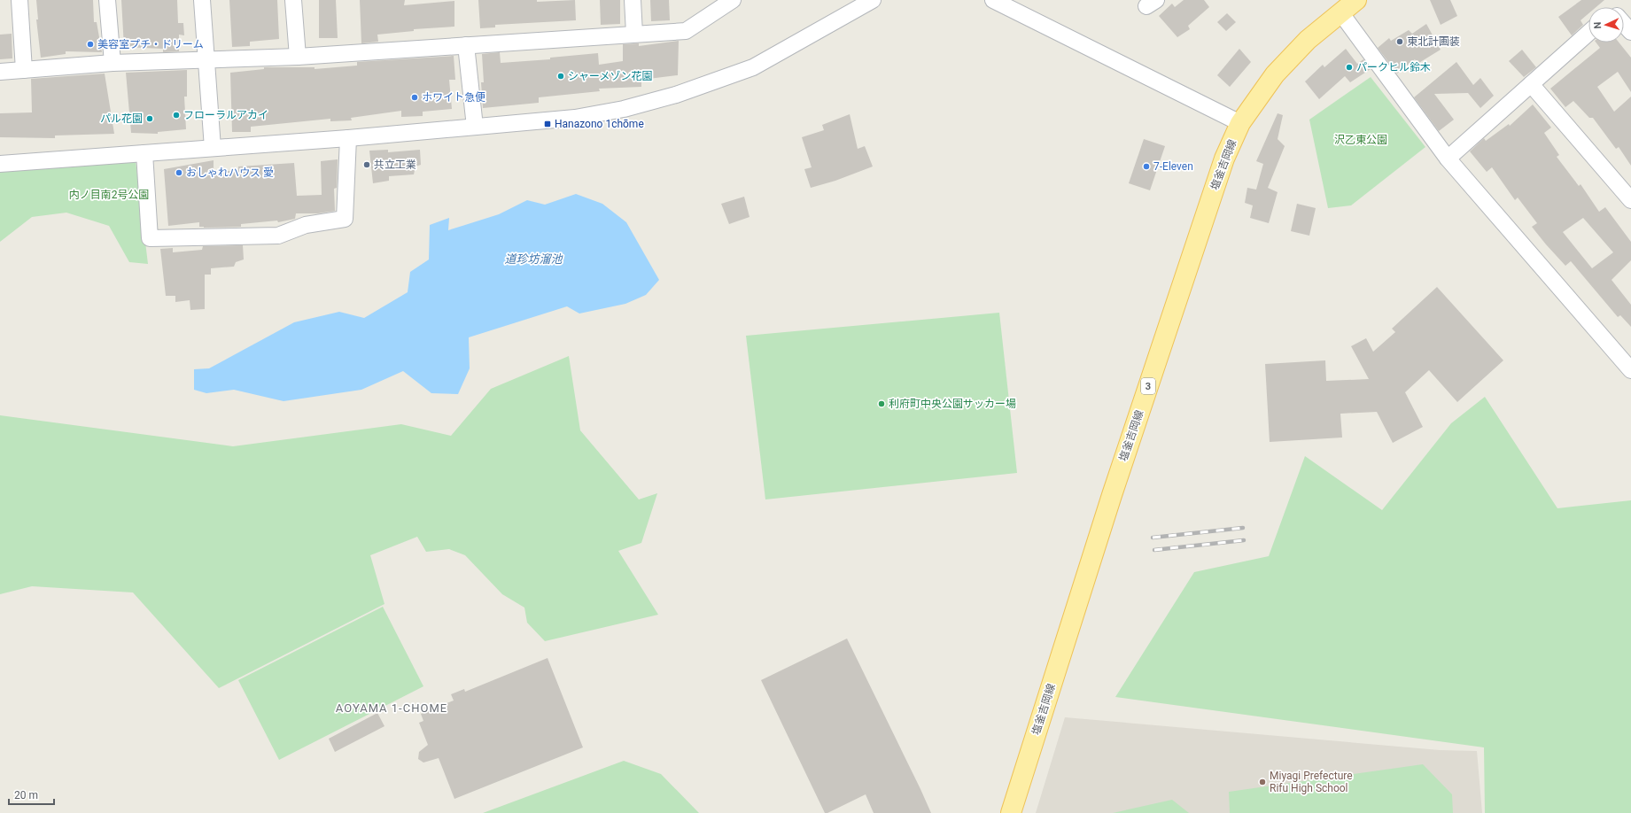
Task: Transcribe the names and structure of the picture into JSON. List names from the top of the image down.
{
  "streets": {
    "main road": ["塩釜吉岡線", "3"]
  },
  "districts": ["AOYAMA 1-CHOME"],
  "water": ["道珍坊溜池"],
  "parks": ["沢乙東公園", "内ノ目南2号公園"],
  "places": {
    "other": [
      "東北計画装",
      "美容室プチ・ドリーム",
      "パークヒル鈴木",
      "シャーメゾン花園",
      "ホワイト急便",
      "フローラルアカイ",
      "パル花園",
      "共立工業",
      "7-Eleven",
      "おしゃれハウス 愛",
      "利府町中央公園サッカー場",
      "Miyagi Prefecture Rifu High School"
    ],
    "transit": ["Hanazono 1chōme"]
  },
  "scale_bar": "20 m",
  "north": "left"
}
